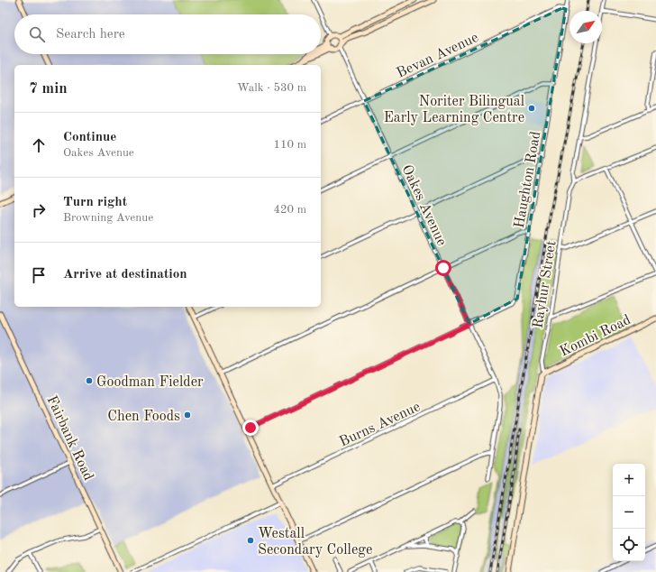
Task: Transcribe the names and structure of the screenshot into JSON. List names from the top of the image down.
{
  "streets": {
    "main road": ["Rayhur Street", "Kombi Road", "Fairbank Road"],
    "street": [
      "Bevan Avenue",
      "Haughton Road",
      "Oakes Avenue",
      "Burns Avenue"
    ]
  },
  "crossings": [
    ["Bevan Avenue", "Haughton Road"],
    ["Bevan Avenue", "Oakes Avenue"],
    ["Haughton Road", "Oakes Avenue"],
    ["Oakes Avenue", "Burns Avenue"],
    ["Rayhur Street", "Kombi Road"]
  ],
  "places": [
    "Noriter Bilingual Early Learning Centre",
    "Goodman Fielder",
    "Chen Foods",
    "Westall Secondary College"
  ],
  "north": "top right",
  "page": {
    "search": "Search here",
    "heading": ["7 min", "Walk · 530 m"],
    "list": [
      ["Continue", "Oakes Avenue", "110 m"],
      ["Turn right", "Browning Avenue", "420 m"],
      "Arrive at destination"
    ],
    "map_buttons": ["+", "−"]
  }
}
